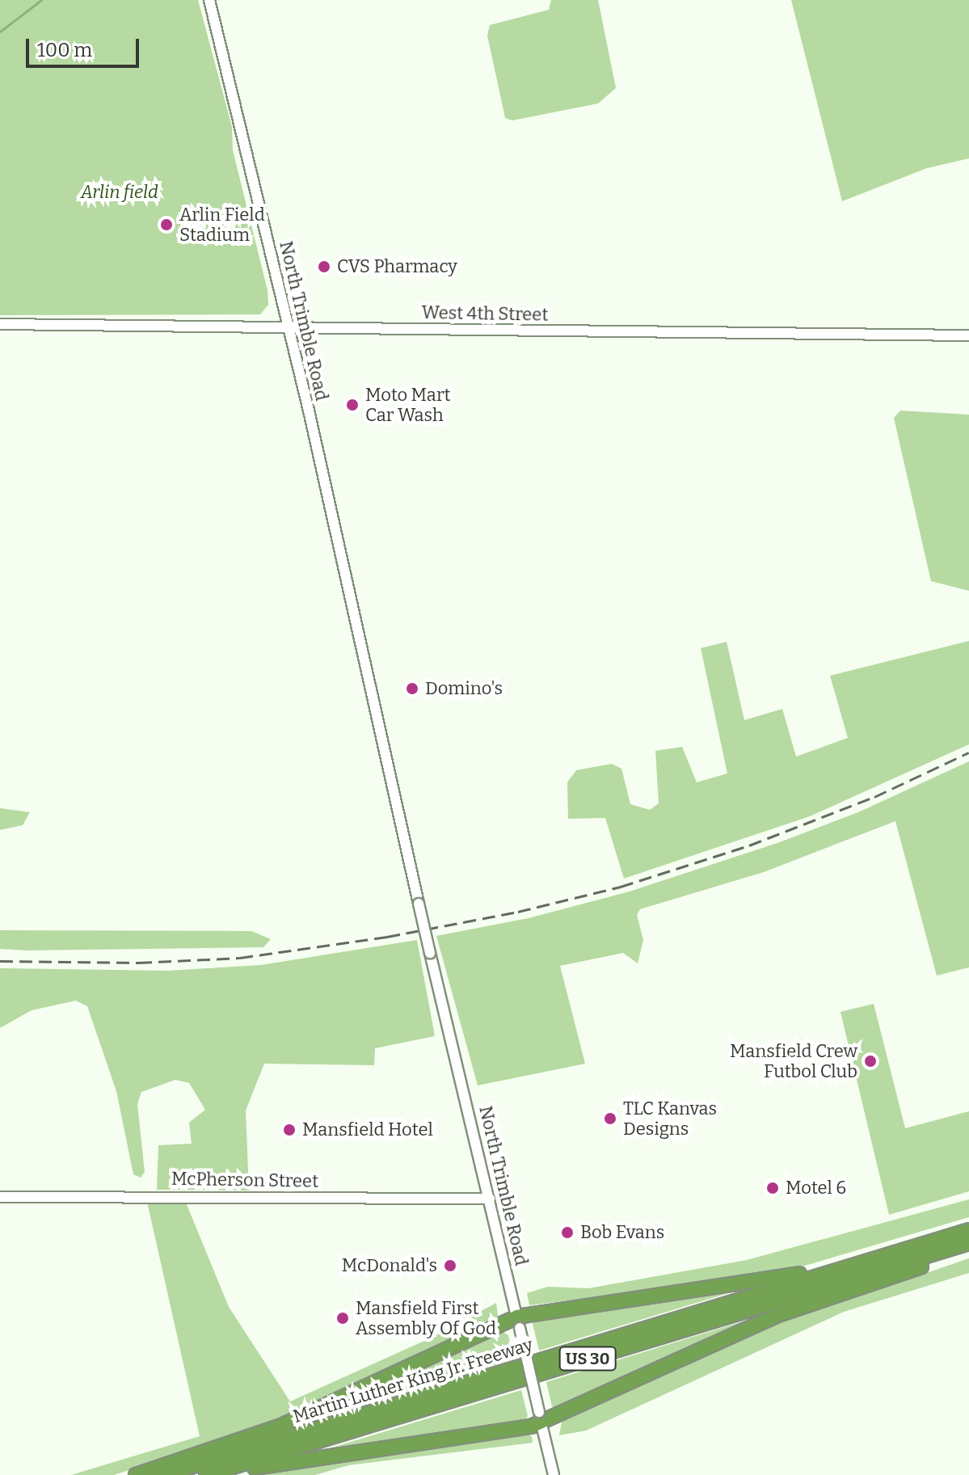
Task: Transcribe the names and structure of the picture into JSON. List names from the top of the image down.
{
  "streets": {
    "highway": ["US 30", "Martin Luther King Jr. Freeway"],
    "main road": ["West 4th Street", "North Trimble Road", "McPherson Street"]
  },
  "crossings": [
    ["West 4th Street", "North Trimble Road"],
    ["North Trimble Road", "McPherson Street"]
  ],
  "parks": ["Arlin field"],
  "places": [
    "Arlin Field Stadium",
    "CVS Pharmacy",
    "Moto Mart Car Wash",
    "Domino's",
    "Mansfield Crew Futbol Club",
    "TLC Kanvas Designs",
    "Mansfield Hotel",
    "Motel 6",
    "Bob Evans",
    "McDonald's",
    "Mansfield First Assembly Of God"
  ],
  "scale_bar": "100 m"
}
